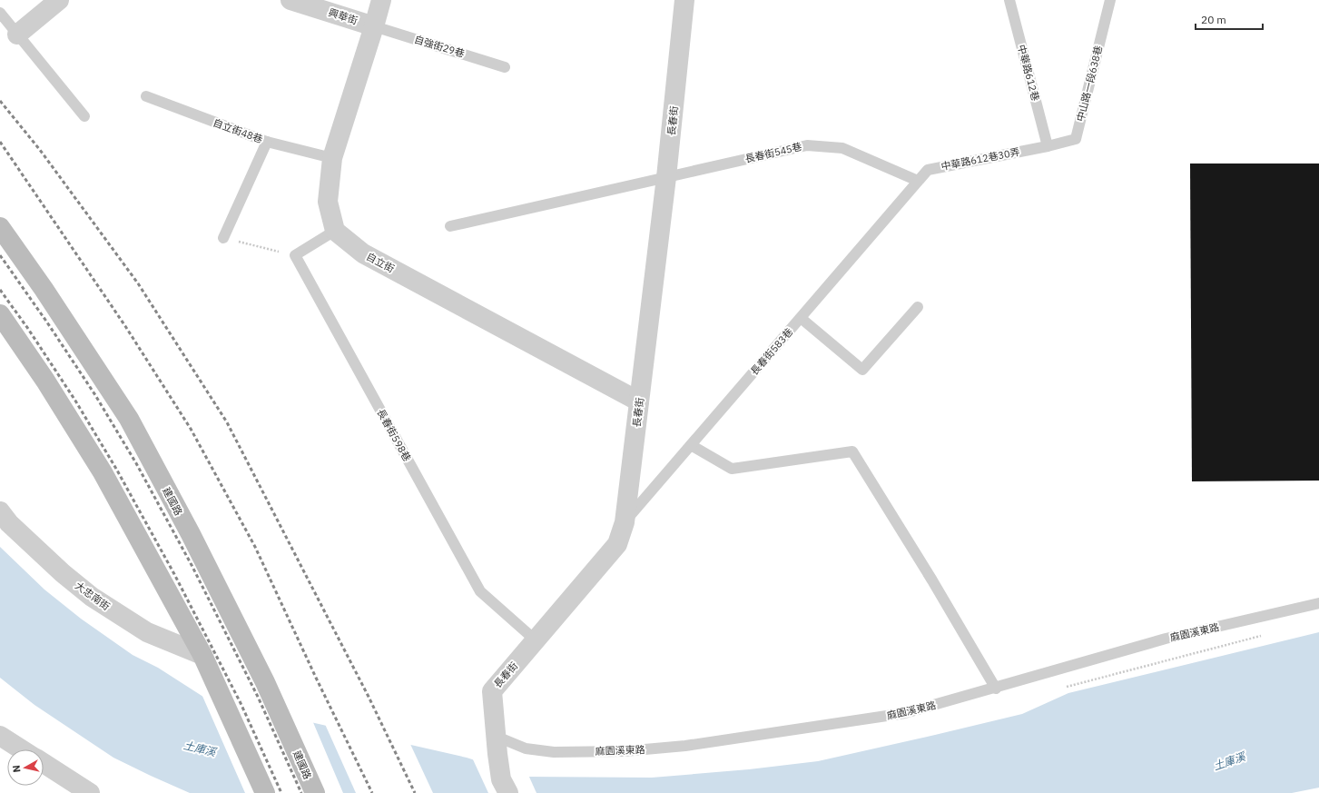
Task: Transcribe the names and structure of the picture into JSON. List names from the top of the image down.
{
  "streets": {
    "main road": ["建國路"],
    "street": [
      "興華街",
      "長春街",
      "自立街",
      "大忠南街"
    ],
    "lane": [
      "自強街29巷",
      "中華路612巷",
      "中山路一段638巷",
      "自立街48巷",
      "長春街545巷",
      "中華路612巷30弄",
      "長春街583巷",
      "長春街598巷",
      "麻園溪東路"
    ]
  },
  "crossings": [
    ["興華街", "自強街29巷"],
    ["中華路612巷", "中山路一段638巷"],
    ["中華路612巷", "中華路612巷30弄"],
    ["中山路一段638巷", "中華路612巷30弄"],
    ["長春街", "長春街545巷"],
    ["長春街", "自立街"],
    ["長春街", "長春街583巷"],
    ["長春街", "長春街598巷"],
    ["長春街", "麻園溪東路"],
    ["長春街545巷", "中華路612巷30弄"],
    ["長春街545巷", "長春街583巷"],
    ["中華路612巷30弄", "長春街583巷"]
  ],
  "water": ["土庫溪"],
  "scale_bar": "20 m",
  "north": "left"
}
